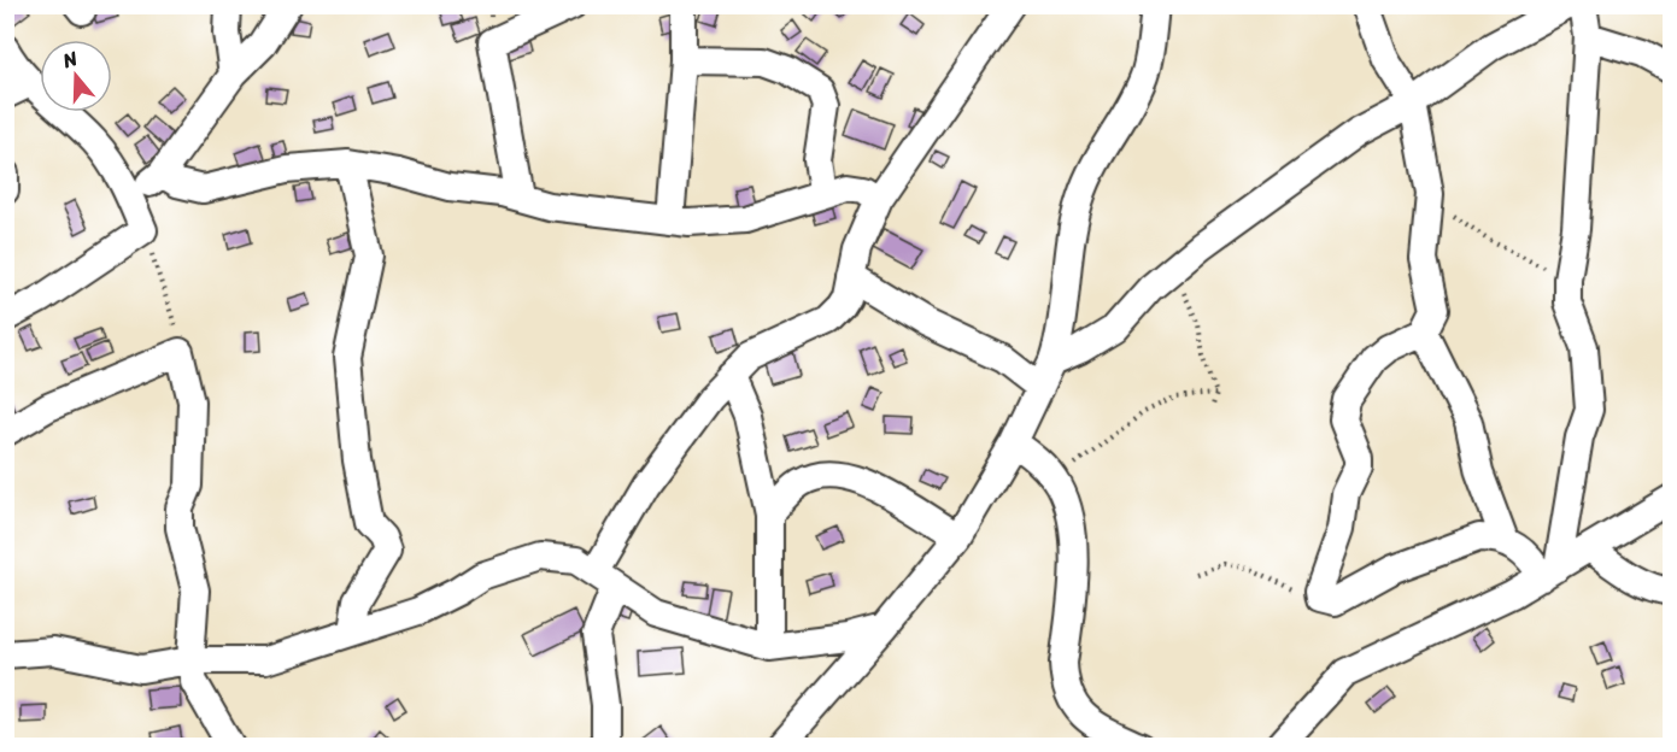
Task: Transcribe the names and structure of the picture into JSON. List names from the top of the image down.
{
  "north": "top"
}
